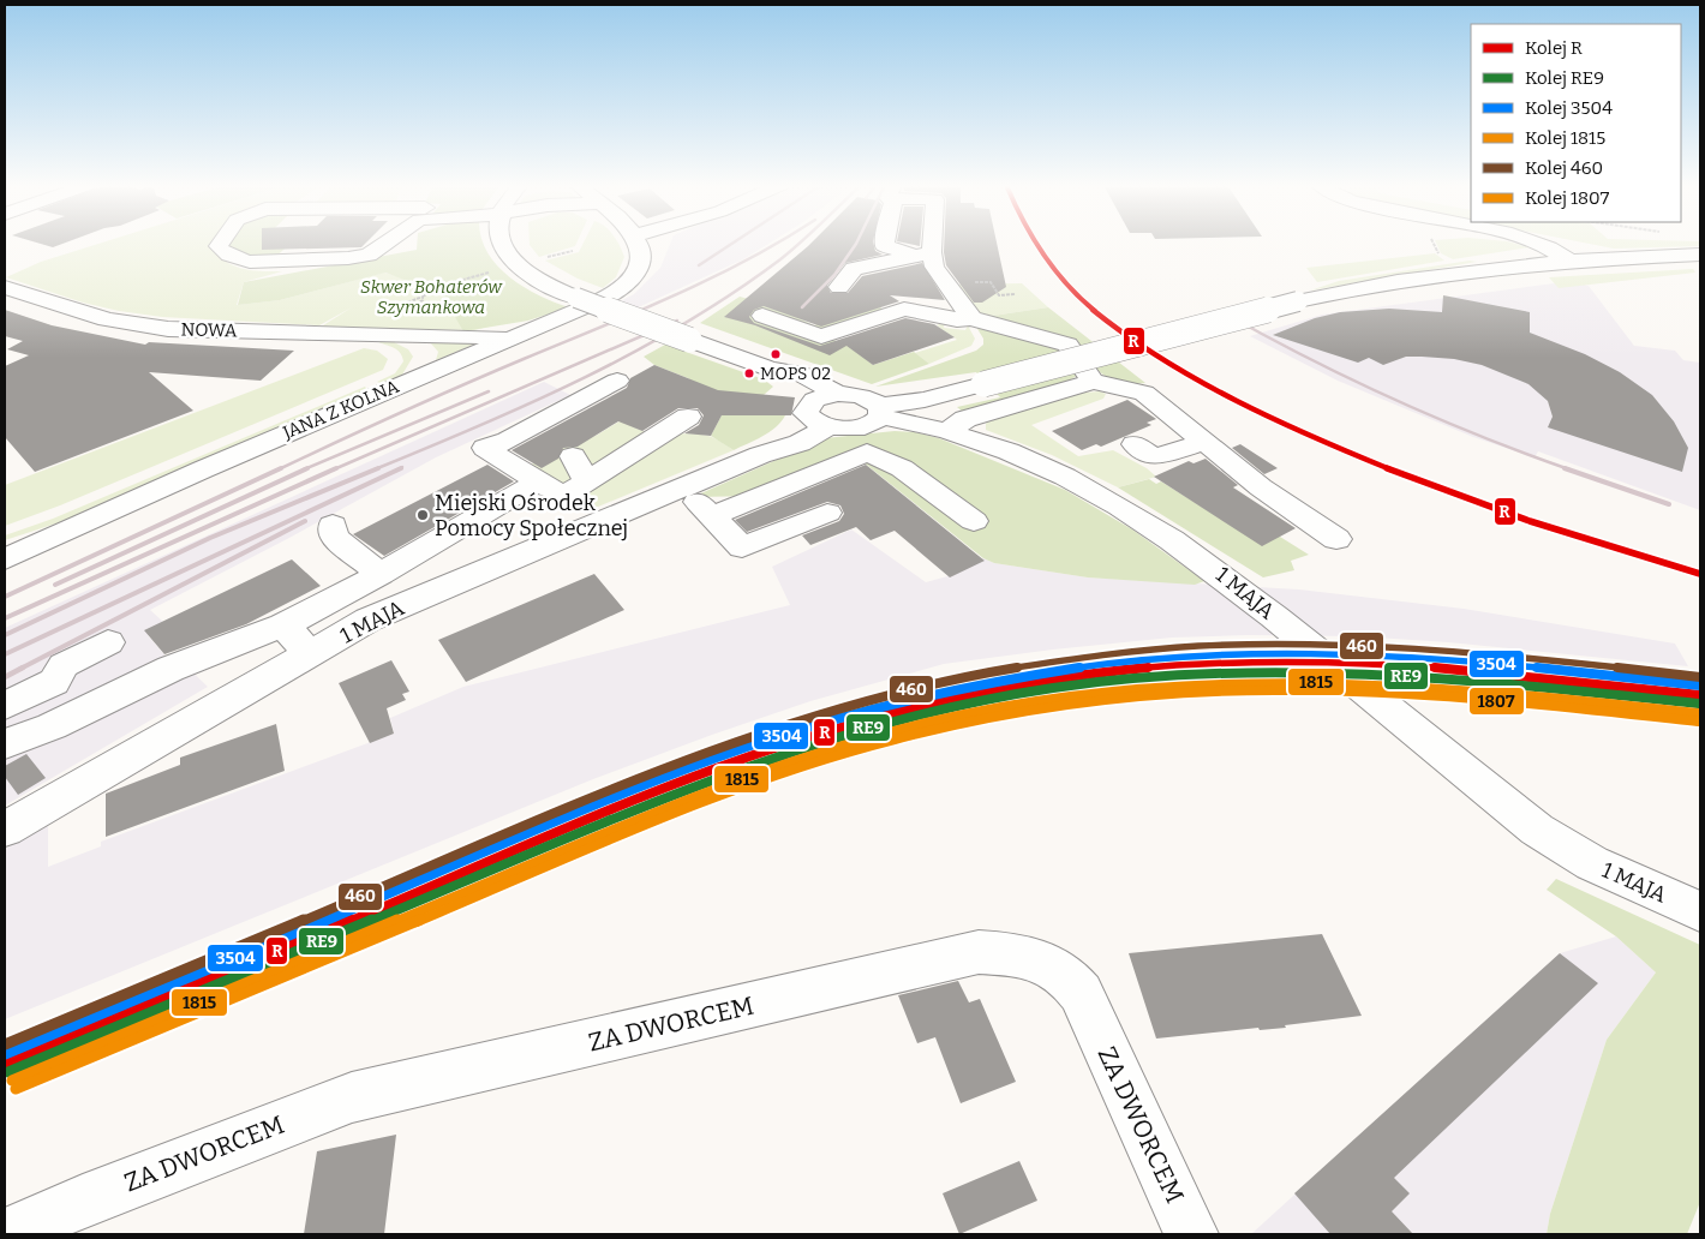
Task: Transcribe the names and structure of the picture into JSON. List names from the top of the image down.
{
  "streets": {
    "street": [
      "NOWA",
      "JANA Z KOLNA",
      "1 MAJA",
      "ZA DWORCEM"
    ]
  },
  "crossings": [
    ["NOWA", "JANA Z KOLNA"]
  ],
  "parks": ["Skwer Bohaterów Szymankowa"],
  "places": ["MOPS 02", "Miejski Ośrodek Pomocy Społecznej"],
  "lines": [
    "rail line R",
    "rail line 460",
    "rail line 3504",
    "rail line RE9",
    "rail line 1815",
    "rail line 1807"
  ],
  "legend": [
    "Kolej R",
    "Kolej RE9",
    "Kolej 3504",
    "Kolej 1815",
    "Kolej 460",
    "Kolej 1807"
  ]
}
